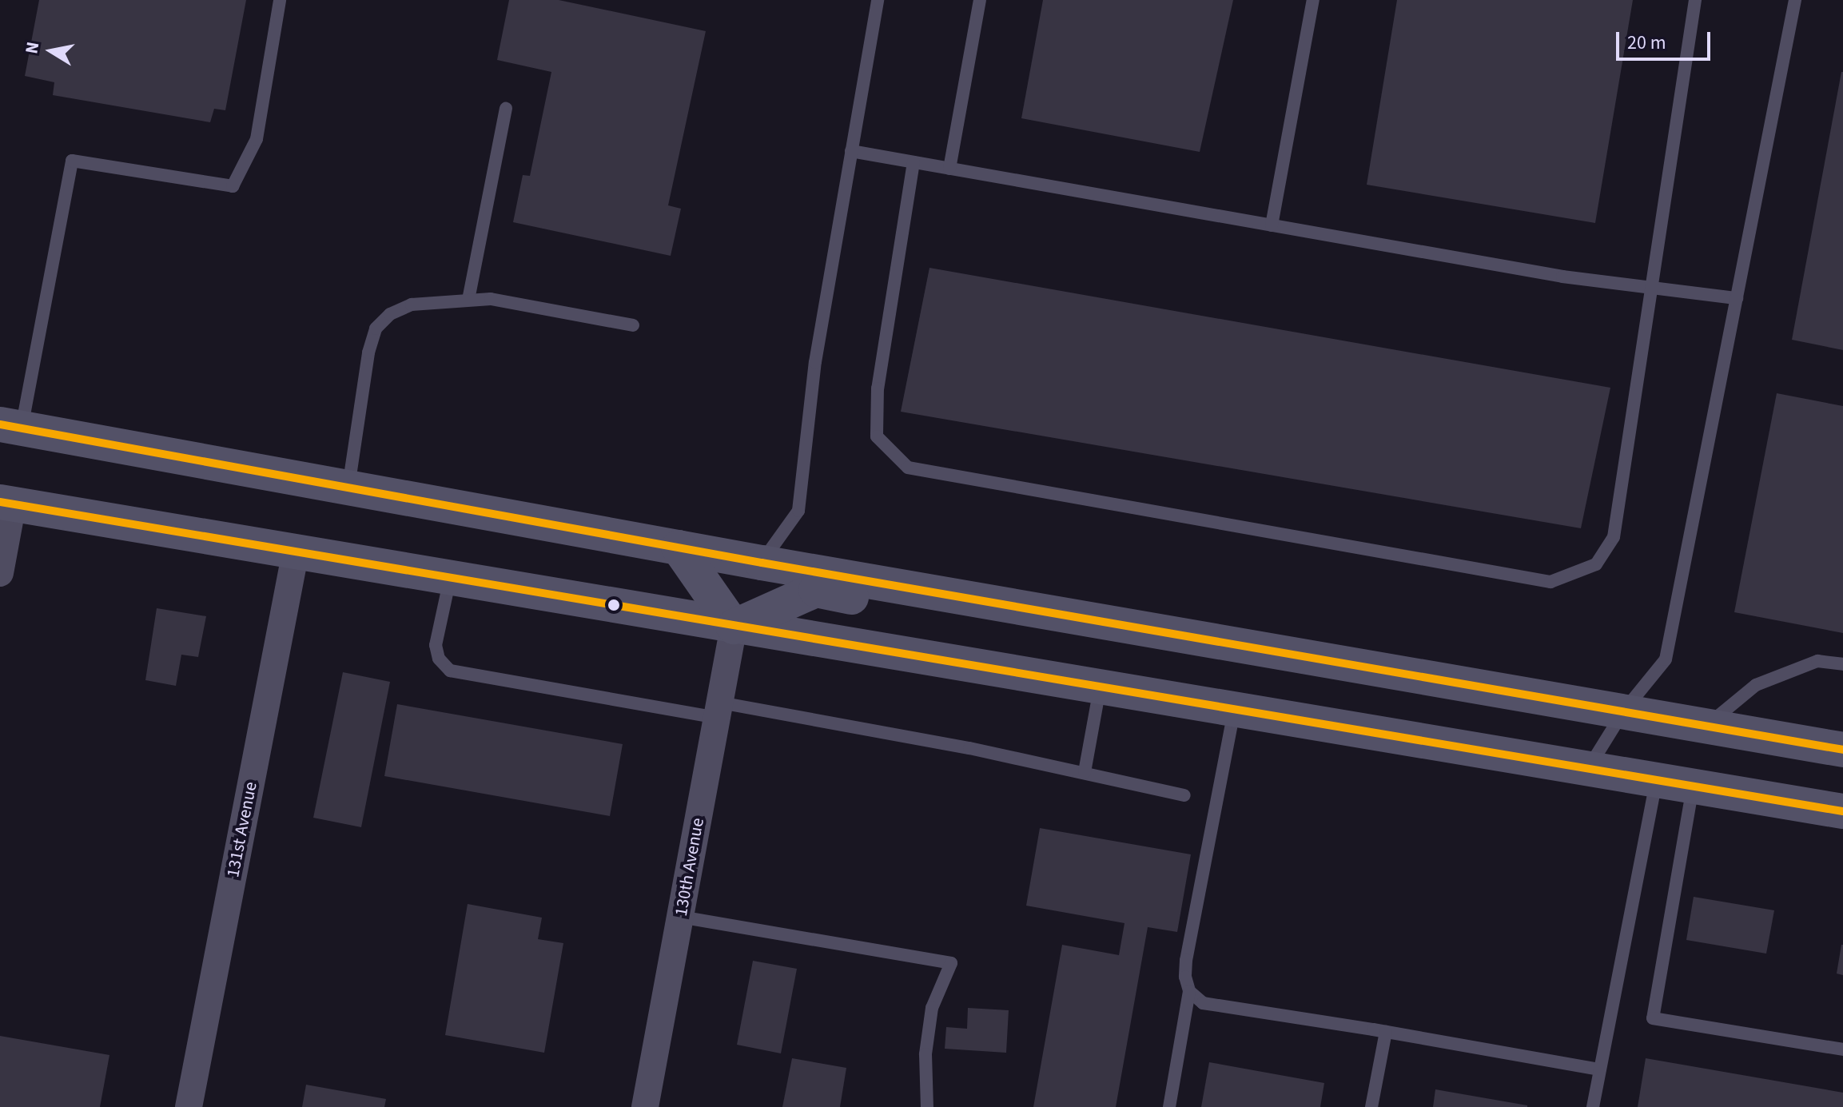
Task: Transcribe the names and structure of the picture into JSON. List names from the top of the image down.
{
  "streets": {
    "street": ["131st Avenue", "130th Avenue"]
  },
  "scale_bar": "20 m",
  "north": "left"
}
